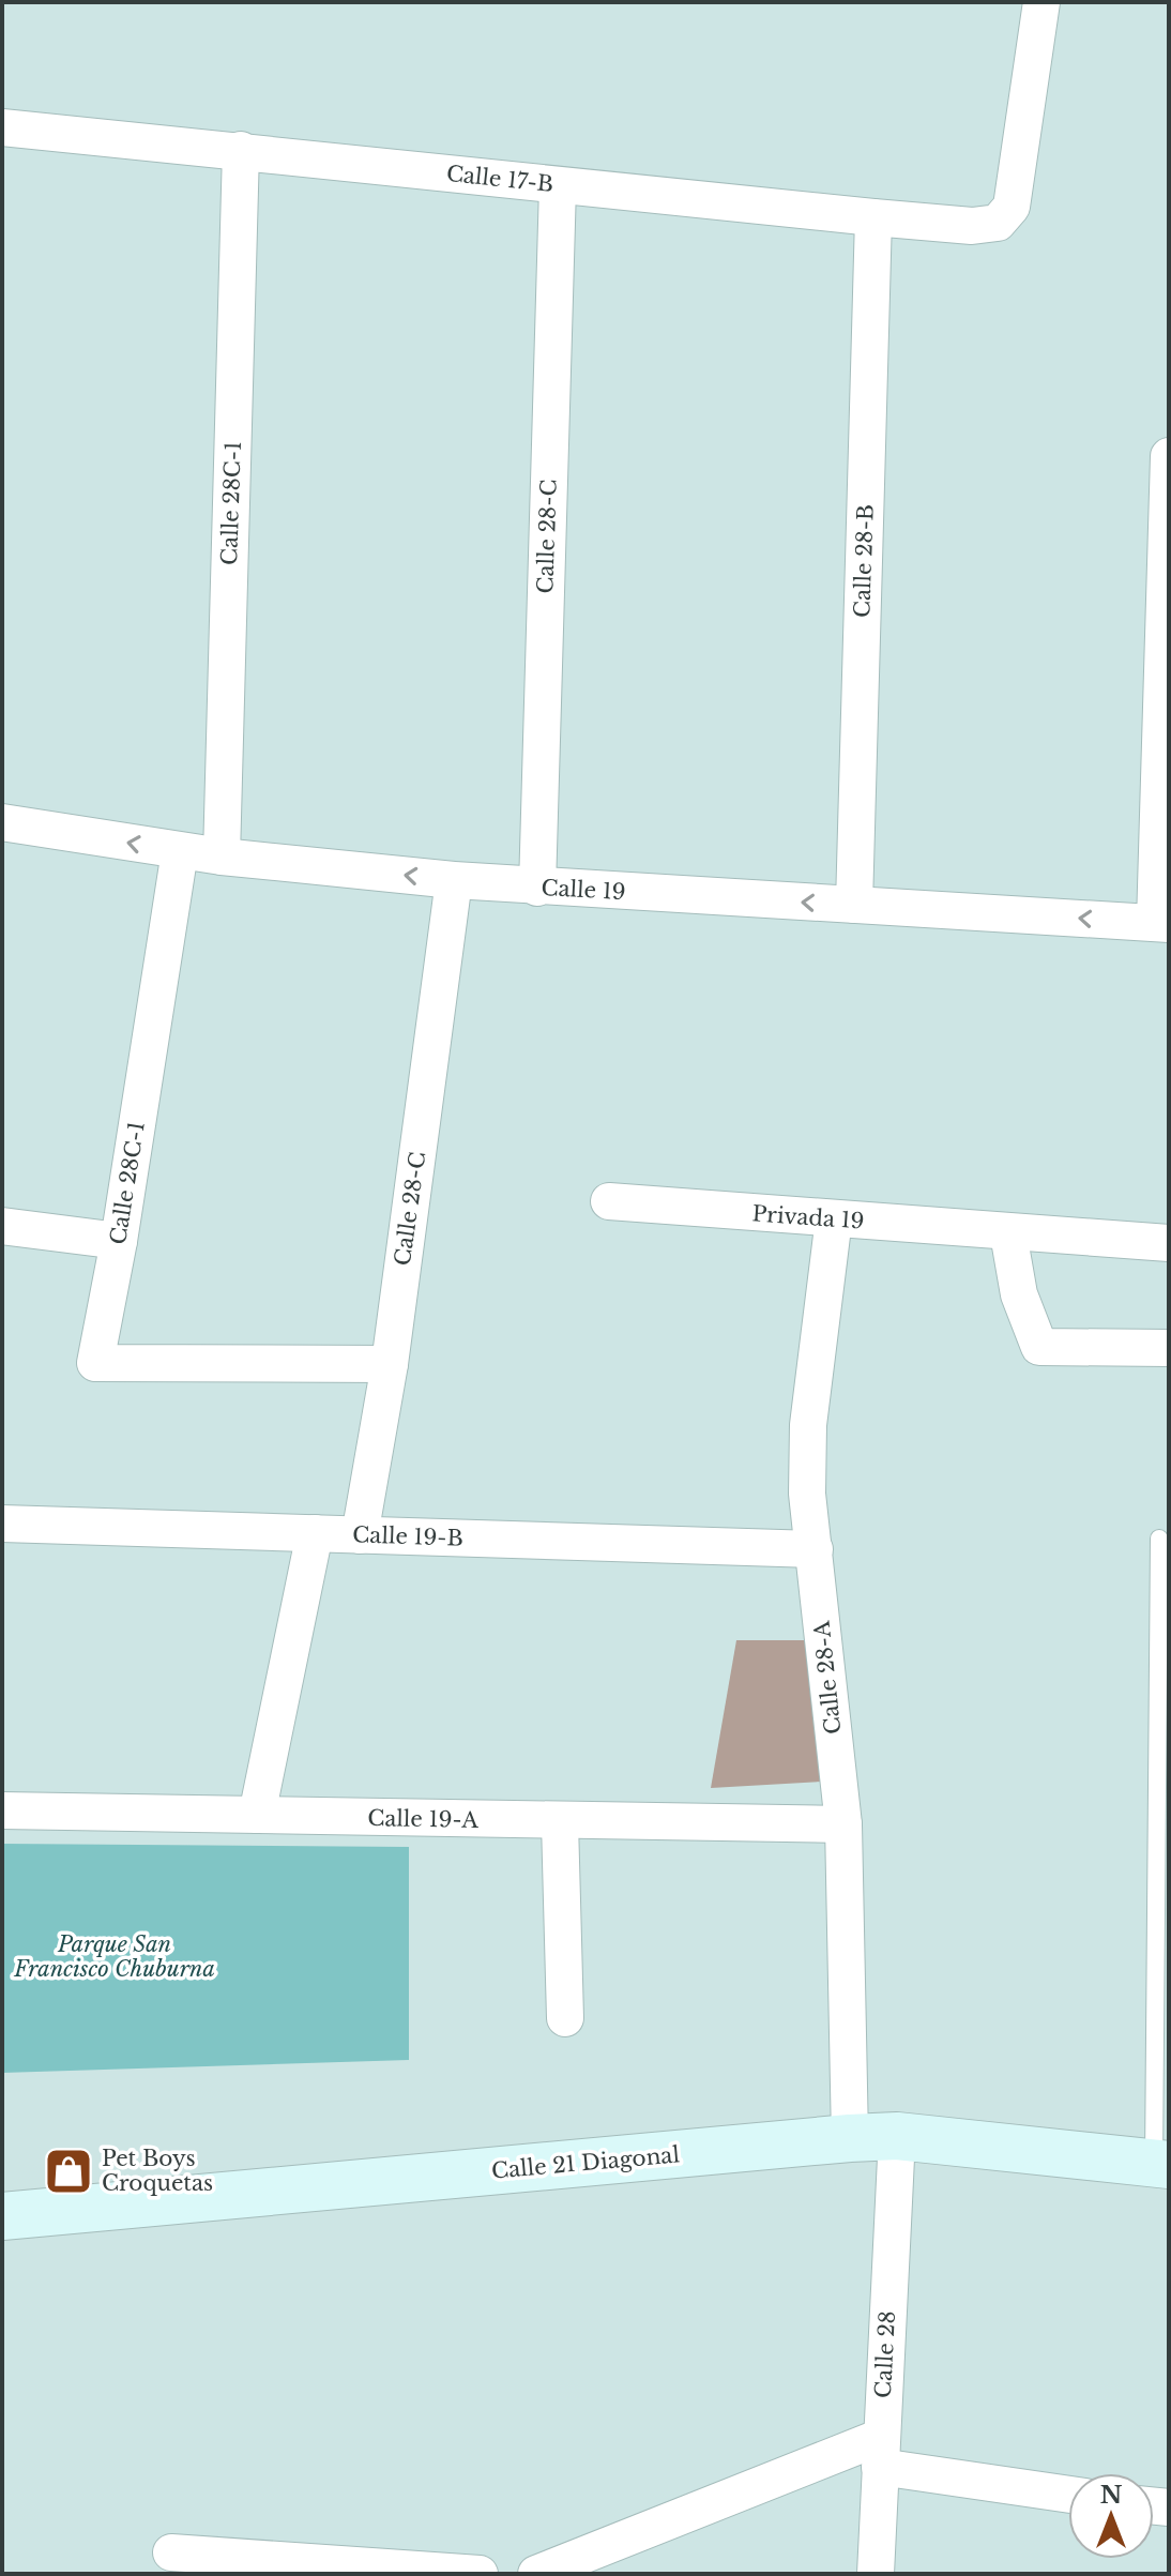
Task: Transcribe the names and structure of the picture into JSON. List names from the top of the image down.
{
  "streets": {
    "main road": ["Calle 21 Diagonal"],
    "street": [
      "Calle 17-B",
      "Calle 28C-1",
      "Calle 28-C",
      "Calle 28-B",
      "Calle 19",
      "Privada 19",
      "Calle 19-B",
      "Calle 28-A",
      "Calle 19-A",
      "Calle 28"
    ]
  },
  "crossings": [
    ["Calle 17-B", "Calle 28C-1"],
    ["Calle 17-B", "Calle 28-C"],
    ["Calle 17-B", "Calle 28-B"],
    ["Calle 28C-1", "Calle 28-C"],
    ["Calle 28C-1", "Calle 19"],
    ["Calle 28-C", "Calle 19"],
    ["Calle 28-C", "Calle 19-B"],
    ["Calle 28-B", "Calle 19"],
    ["Privada 19", "Calle 28-A"],
    ["Calle 19-B", "Calle 28-A"],
    ["Calle 28-A", "Calle 19-A"],
    ["Calle 28-A", "Calle 21 Diagonal"],
    ["Calle 21 Diagonal", "Calle 28"]
  ],
  "one_way": ["Calle 19"],
  "parks": ["Parque San Francisco Chuburna"],
  "places": {
    "shop": ["Pet Boys Croquetas"]
  },
  "north": "top"
}
